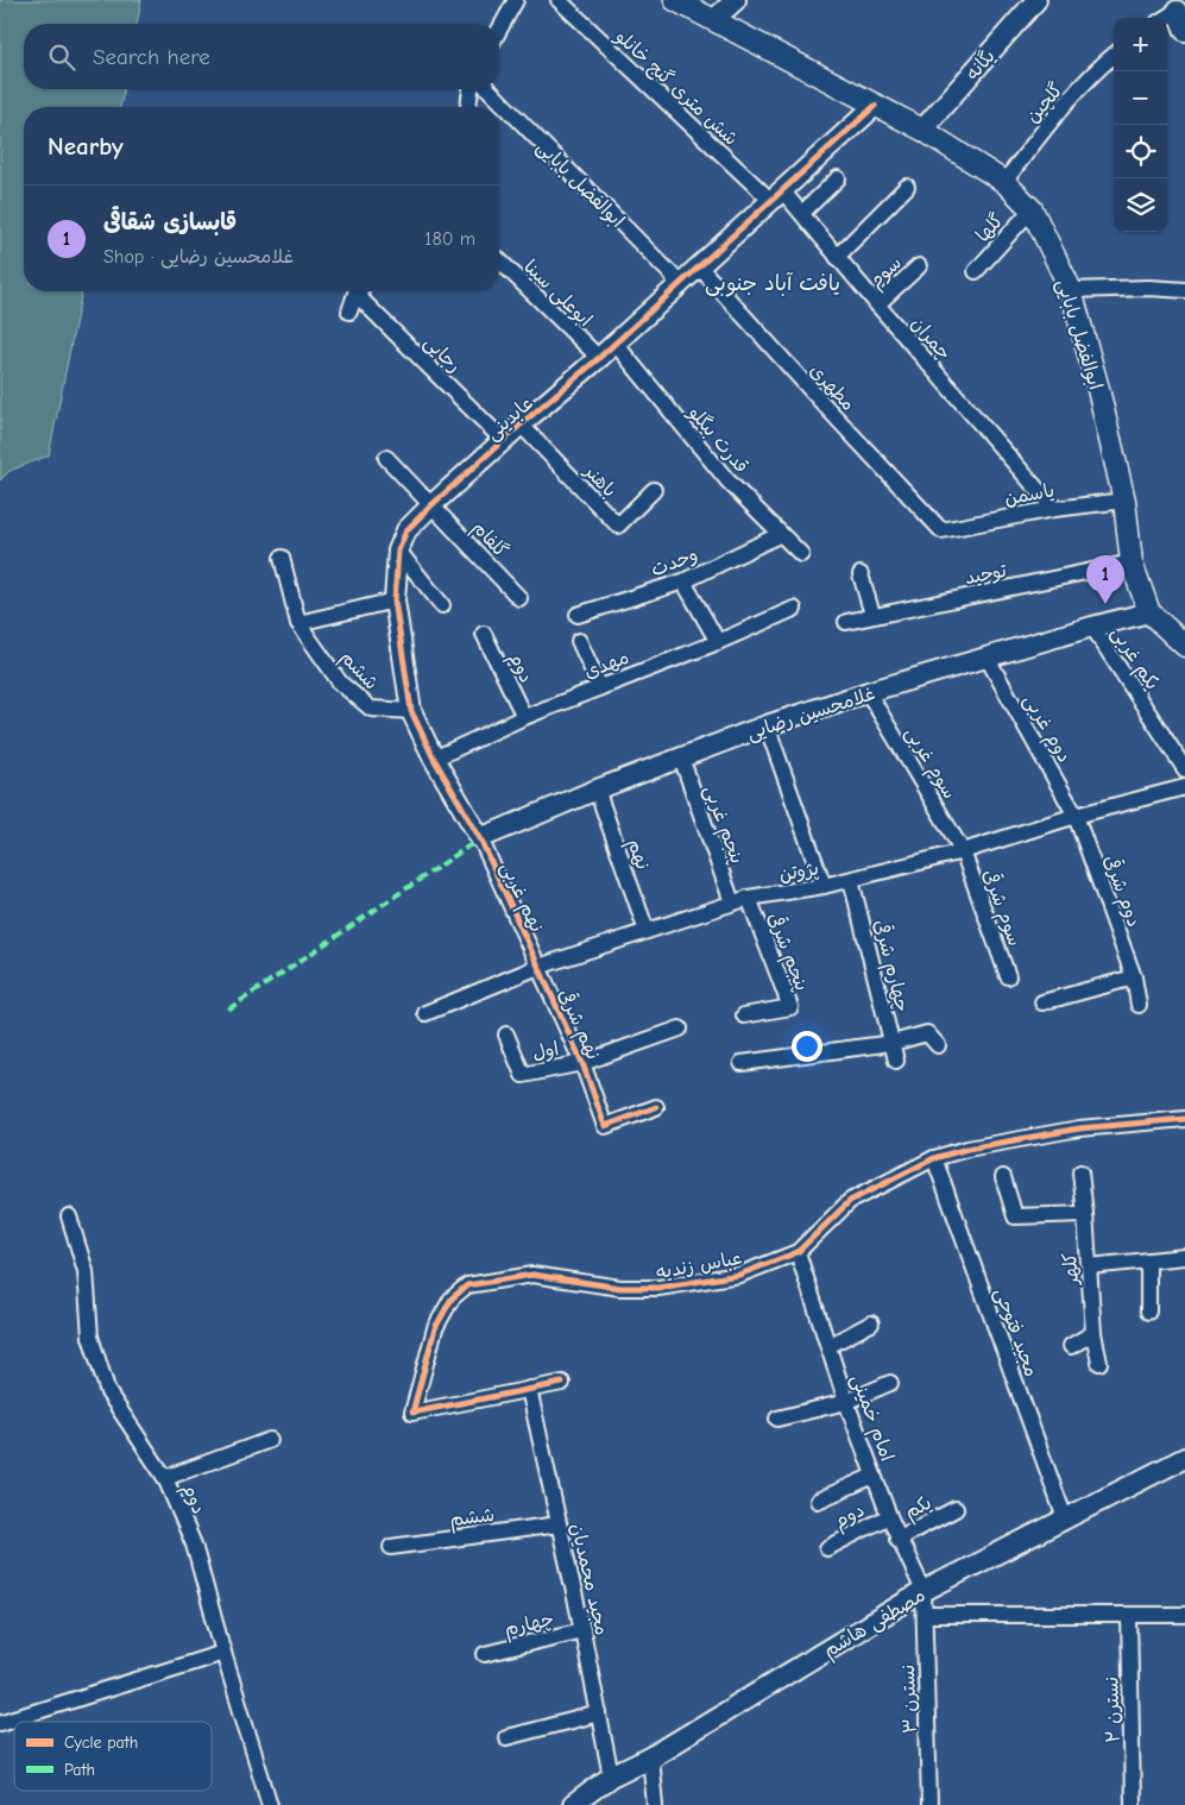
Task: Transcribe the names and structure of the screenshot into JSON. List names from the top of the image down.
{
  "streets": {
    "main road": ["ابوالفضل بابایی"],
    "street": [
      "یگانه",
      "شش متری گنج خانلو",
      "گلچین",
      "گلها",
      "سوم",
      "ابوعلی سینا",
      "چمران",
      "رجایی",
      "مطهری",
      "عابدینی",
      "قدرت بیگلو",
      "باهنر",
      "یاسمن",
      "گلفام",
      "وحدت",
      "توحید",
      "یکم غربی",
      "مهدی",
      "دوم",
      "ششم",
      "غلامحسین رضایی",
      "دوم غربی",
      "سوم غربی",
      "پنجم غربی",
      "نهم",
      "پژوتن",
      "دوم شرقی",
      "نهم غربی",
      "سوم شرقی",
      "پنجم شرقی",
      "چهارم شرقی",
      "نهم شرقی",
      "اول",
      "عباس زندیه",
      "کلهر",
      "مجید فتوحی",
      "امام خمینی",
      "یکم",
      "مجید محمدیان",
      "مصطفی هاشم",
      "چهارم",
      "نسترن ۳",
      "نسترن ۲"
    ]
  },
  "crossings": [
    ["یگانه", "ابوالفضل بابایی"],
    ["شش متری گنج خانلو", "چمران"],
    ["شش متری گنج خانلو", "عابدینی"],
    ["گلچین", "ابوالفضل بابایی"],
    ["ابوالفضل بابایی", "گلها"],
    ["ابوالفضل بابایی", "عابدینی"],
    ["ابوالفضل بابایی", "یاسمن"],
    ["ابوالفضل بابایی", "توحید"],
    ["ابوالفضل بابایی", "غلامحسین رضایی"],
    ["سوم", "چمران"],
    ["ابوعلی سینا", "عابدینی"],
    ["چمران", "عابدینی"],
    ["چمران", "یاسمن"],
    ["رجایی", "عابدینی"],
    ["مطهری", "عابدینی"],
    ["مطهری", "یاسمن"],
    ["عابدینی", "قدرت بیگلو"],
    ["عابدینی", "باهنر"],
    ["عابدینی", "گلفام"],
    ["عابدینی", "مهدی"],
    ["عابدینی", "ششم"],
    ["عابدینی", "غلامحسین رضایی"],
    ["عابدینی", "نهم غربی"],
    ["قدرت بیگلو", "وحدت"],
    ["یکم غربی", "غلامحسین رضایی"],
    ["مهدی", "دوم"],
    ["دوم", "امام خمینی"],
    ["ششم", "مجید محمدیان"],
    ["غلامحسین رضایی", "دوم غربی"],
    ["غلامحسین رضایی", "سوم غربی"],
    ["غلامحسین رضایی", "پنجم غربی"],
    ["غلامحسین رضایی", "نهم"],
    ["غلامحسین رضایی", "نهم غربی"],
    ["دوم غربی", "پژوتن"],
    ["دوم غربی", "دوم شرقی"],
    ["سوم غربی", "پژوتن"],
    ["سوم غربی", "سوم شرقی"],
    ["پنجم غربی", "پژوتن"],
    ["نهم", "پژوتن"],
    ["پژوتن", "دوم شرقی"],
    ["پژوتن", "نهم غربی"],
    ["پژوتن", "سوم شرقی"],
    ["پژوتن", "پنجم شرقی"],
    ["پژوتن", "چهارم شرقی"],
    ["پژوتن", "نهم شرقی"],
    ["نهم غربی", "نهم شرقی"],
    ["نهم شرقی", "اول"],
    ["عباس زندیه", "مجید فتوحی"],
    ["عباس زندیه", "امام خمینی"],
    ["عباس زندیه", "مجید محمدیان"],
    ["مجید فتوحی", "مصطفی هاشم"],
    ["امام خمینی", "یکم"],
    ["امام خمینی", "مصطفی هاشم"],
    ["امام خمینی", "نسترن ۳"],
    ["مجید محمدیان", "مصطفی هاشم"],
    ["مجید محمدیان", "چهارم"],
    ["مصطفی هاشم", "نسترن ۳"]
  ],
  "districts": ["یافت آباد جنوبی"],
  "legend": ["Cycle path", "Path"],
  "page": {
    "map_buttons": ["+", "−"],
    "search": "Search here",
    "heading": "Nearby",
    "list": [
      {
        "mark": "1",
        "name": "قابسازی شقاقی",
        "note": "Shop · غلامحسین رضایی",
        "value": "180 m"
      }
    ],
    "pins": "1"
  }
}
